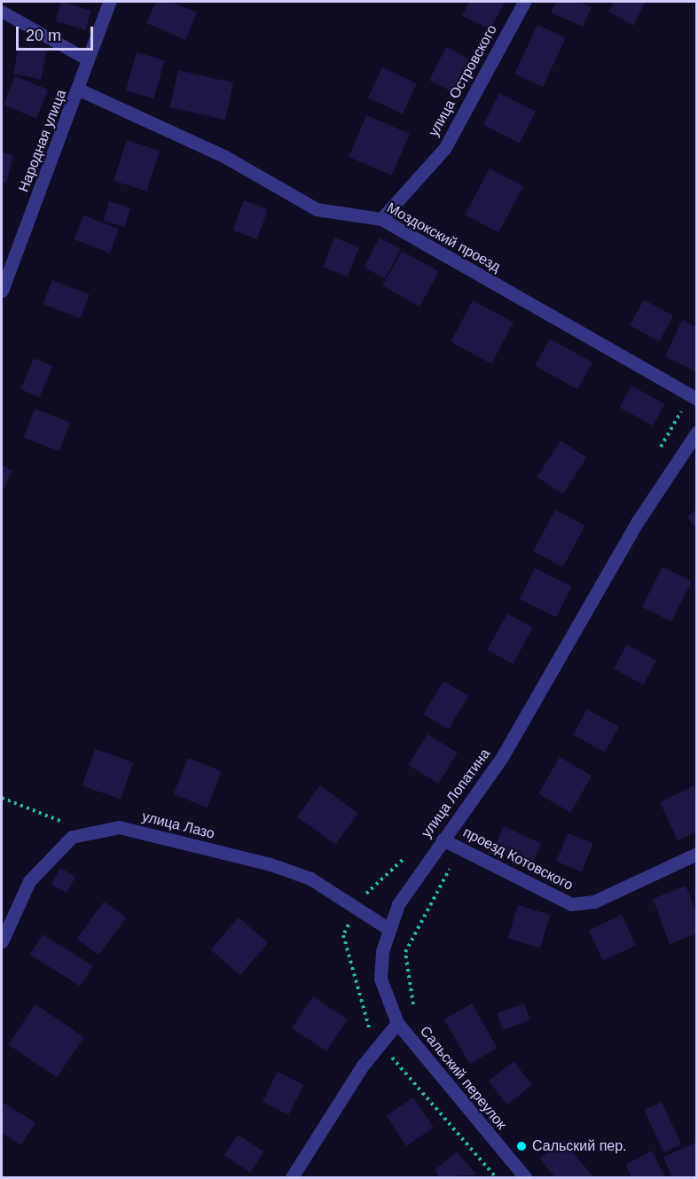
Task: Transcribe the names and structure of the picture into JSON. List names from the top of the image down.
{
  "streets": {
    "street": [
      "улица Островского",
      "Народная улица",
      "Моздокский проезд",
      "улица Лопатина",
      "улица Лазо",
      "проезд Котовского",
      "Сальский переулок"
    ]
  },
  "crossings": [
    ["улица Островского", "Моздокский проезд"],
    ["Народная улица", "Моздокский проезд"],
    ["улица Лопатина", "улица Лазо"],
    ["улица Лопатина", "проезд Котовского"],
    ["улица Лопатина", "Сальский переулок"]
  ],
  "places": ["Сальский пер."],
  "scale_bar": "20 m"
}
